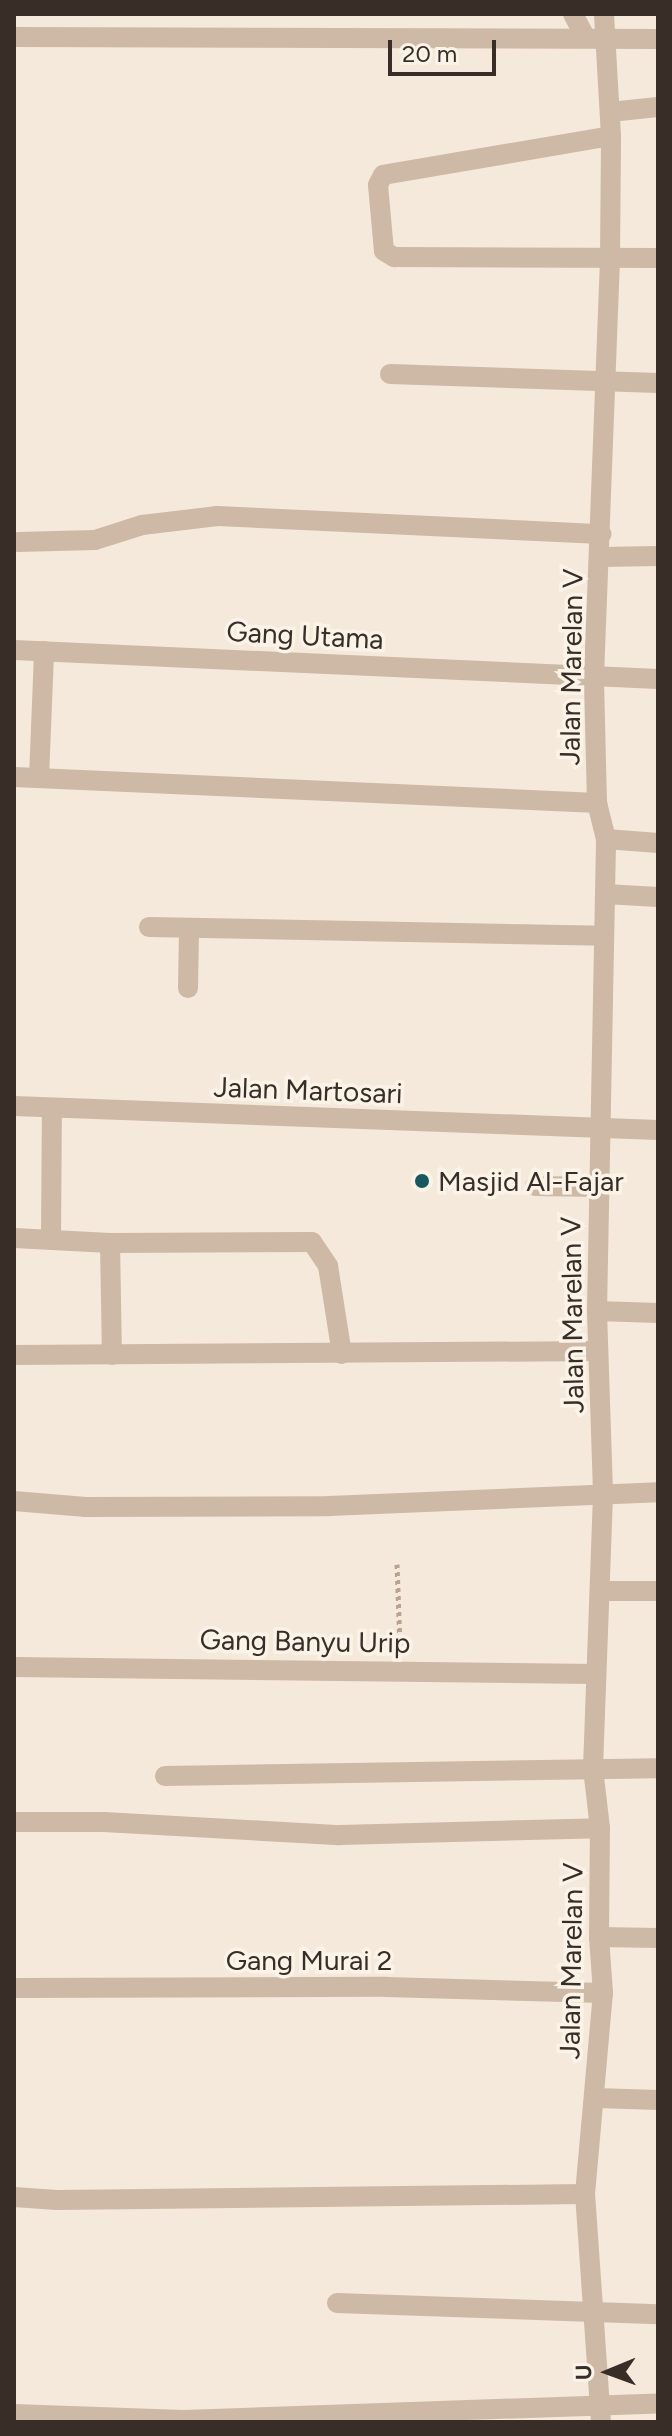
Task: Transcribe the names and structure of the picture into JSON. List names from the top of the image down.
{
  "streets": {
    "street": [
      "Gang Utama",
      "Jalan Marelan V",
      "Jalan Martosari",
      "Gang Banyu Urip",
      "Gang Murai 2"
    ]
  },
  "crossings": [
    ["Gang Utama", "Jalan Marelan V"],
    ["Jalan Marelan V", "Jalan Martosari"],
    ["Jalan Marelan V", "Gang Banyu Urip"],
    ["Jalan Marelan V", "Gang Murai 2"]
  ],
  "places": ["Masjid Al-Fajar"],
  "scale_bar": "20 m",
  "north": "left"
}
